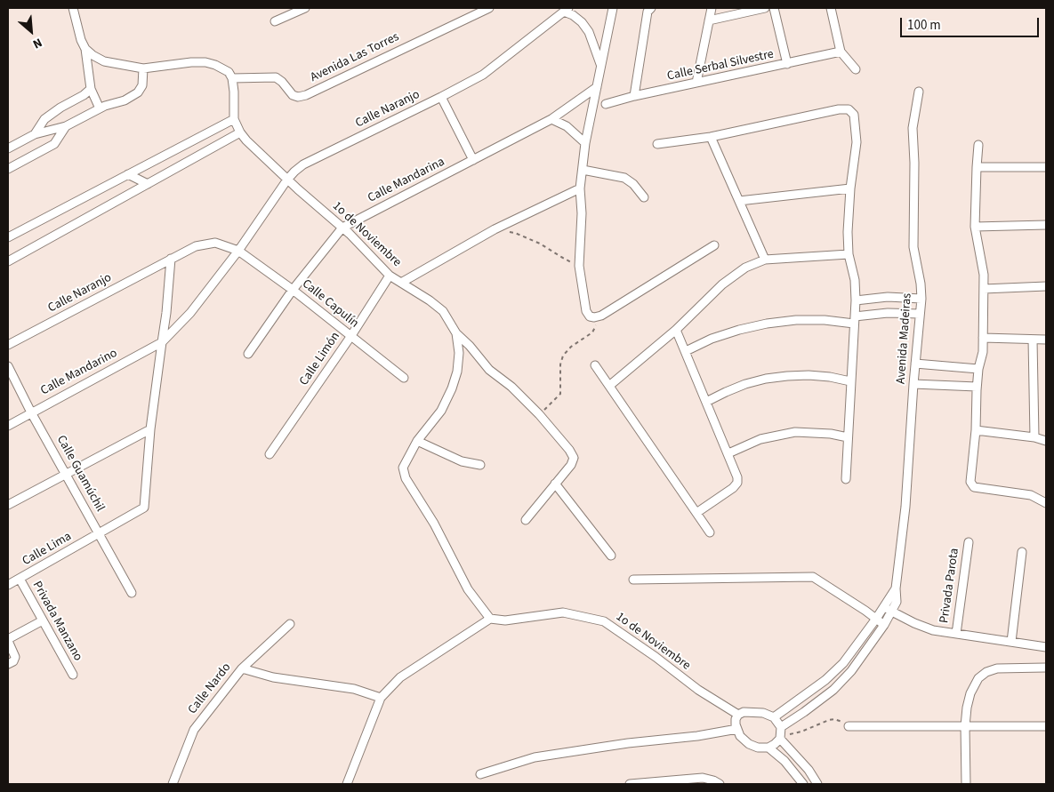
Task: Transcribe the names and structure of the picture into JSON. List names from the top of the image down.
{
  "streets": {
    "street": [
      "Avenida Las Torres",
      "Calle Serbal Silvestre",
      "Calle Naranjo",
      "Calle Mandarina",
      "1o de Noviembre",
      "Calle Capulín",
      "Avenida Madeiras",
      "Calle Limón",
      "Calle Mandarino",
      "Calle Guamúchil",
      "Calle Lima",
      "Privada Parota",
      "Privada Manzano",
      "Calle Nardo"
    ]
  },
  "crossings": [
    ["Avenida Las Torres", "1o de Noviembre"],
    ["Calle Naranjo", "1o de Noviembre"],
    ["Calle Naranjo", "Calle Capulín"],
    ["Calle Naranjo", "Calle Mandarino"],
    ["Calle Mandarina", "1o de Noviembre"],
    ["Calle Mandarina", "Calle Capulín"],
    ["1o de Noviembre", "Avenida Madeiras"],
    ["1o de Noviembre", "Calle Limón"],
    ["Calle Capulín", "Calle Limón"],
    ["Calle Mandarino", "Calle Guamúchil"],
    ["Calle Guamúchil", "Calle Lima"],
    ["Calle Lima", "Privada Manzano"]
  ],
  "scale_bar": "100 m",
  "north": "bottom right"
}
